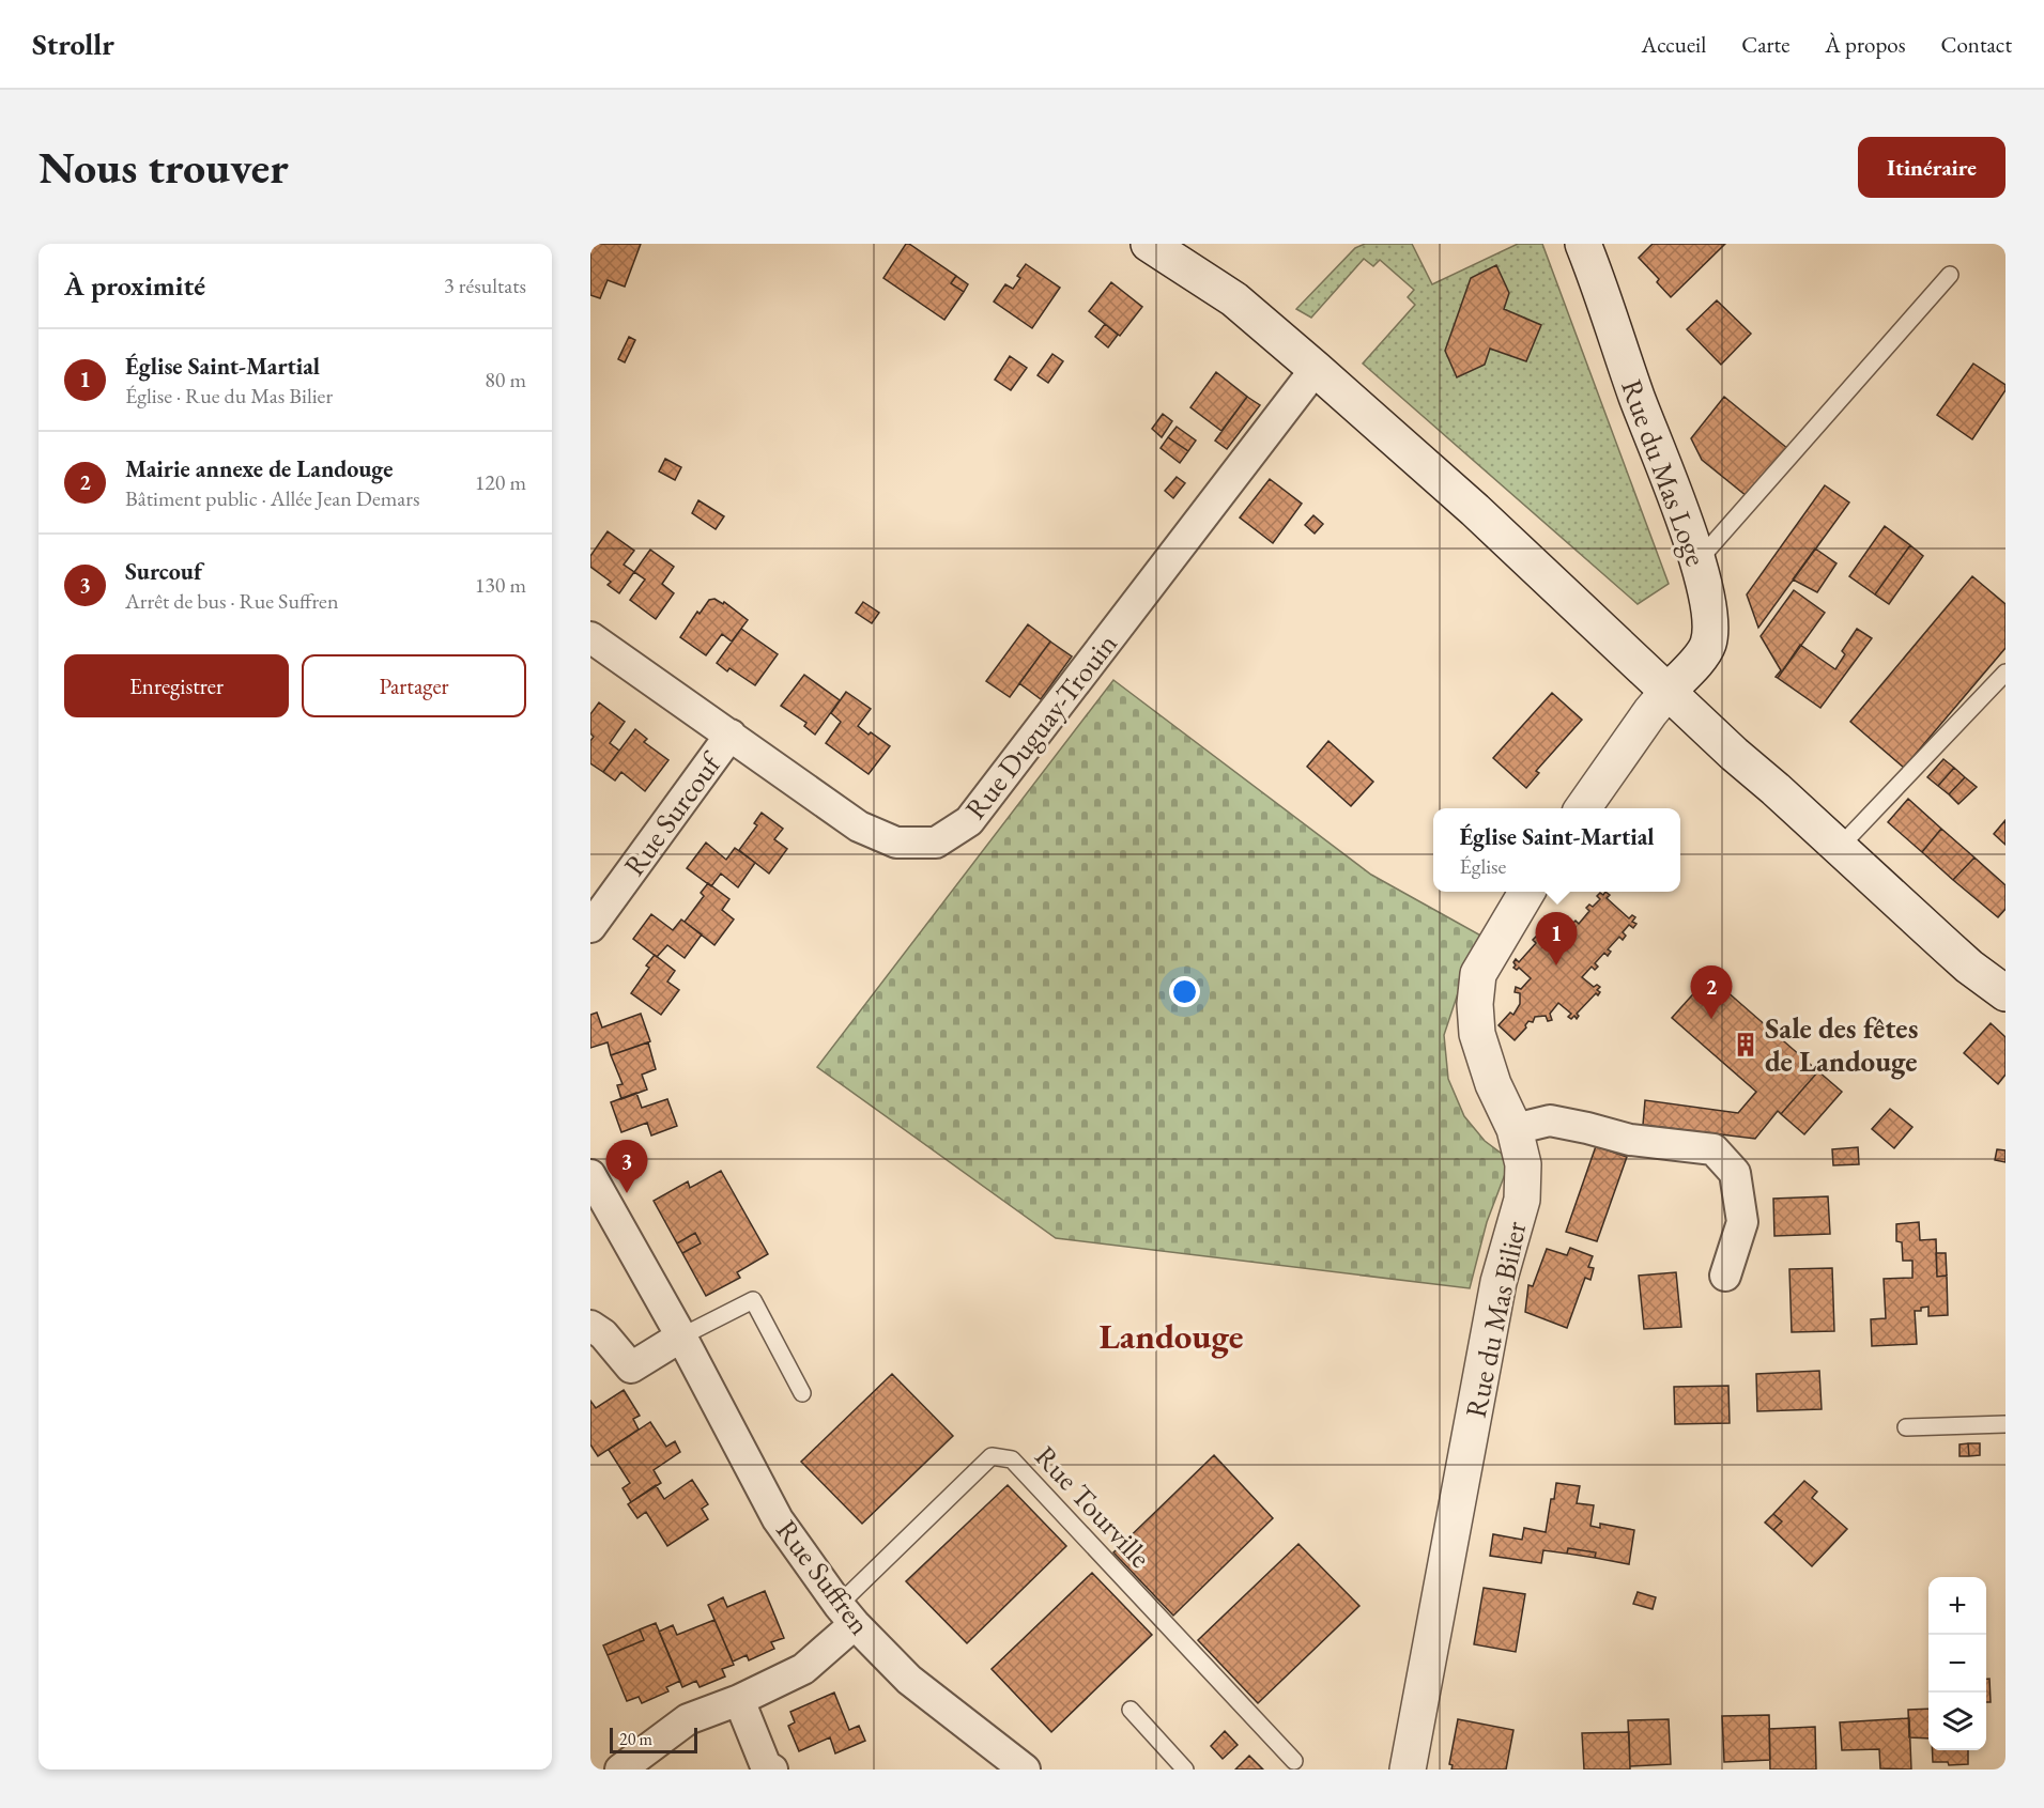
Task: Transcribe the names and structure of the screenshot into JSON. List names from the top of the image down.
{
  "streets": {
    "main road": ["Rue du Mas Loge", "Rue du Mas Bilier"],
    "street": ["Rue Duguay-Trouin", "Rue Surcouf", "Rue Suffren"],
    "lane": ["Rue Tourville"]
  },
  "crossings": [
    ["Rue Duguay-Trouin", "Rue Surcouf"],
    ["Rue Tourville", "Rue Suffren"]
  ],
  "districts": ["Landouge"],
  "places": {
    "building": ["Sale des fêtes de Landouge"]
  },
  "scale_bar": "20 m",
  "page": {
    "header": "Strollr",
    "nav": [
      "Accueil",
      "Carte",
      "À propos",
      "Contact"
    ],
    "buttons": [
      "Itinéraire",
      ["Enregistrer", "Partager"]
    ],
    "title": "Nous trouver",
    "heading": ["À proximité", "3 résultats"],
    "list": [
      {
        "mark": "1",
        "name": "Église Saint-Martial",
        "note": "Église · Rue du Mas Bilier",
        "value": "80 m"
      },
      {
        "mark": "2",
        "name": "Mairie annexe de Landouge",
        "note": "Bâtiment public · Allée Jean Demars",
        "value": "120 m"
      },
      {
        "mark": "3",
        "name": "Surcouf",
        "note": "Arrêt de bus · Rue Suffren",
        "value": "130 m"
      }
    ],
    "popup": ["Église Saint-Martial", "Église"],
    "pins": ["1", "2", "3"],
    "map_buttons": ["+", "−"],
    "scale": "20 m"
  }
}
